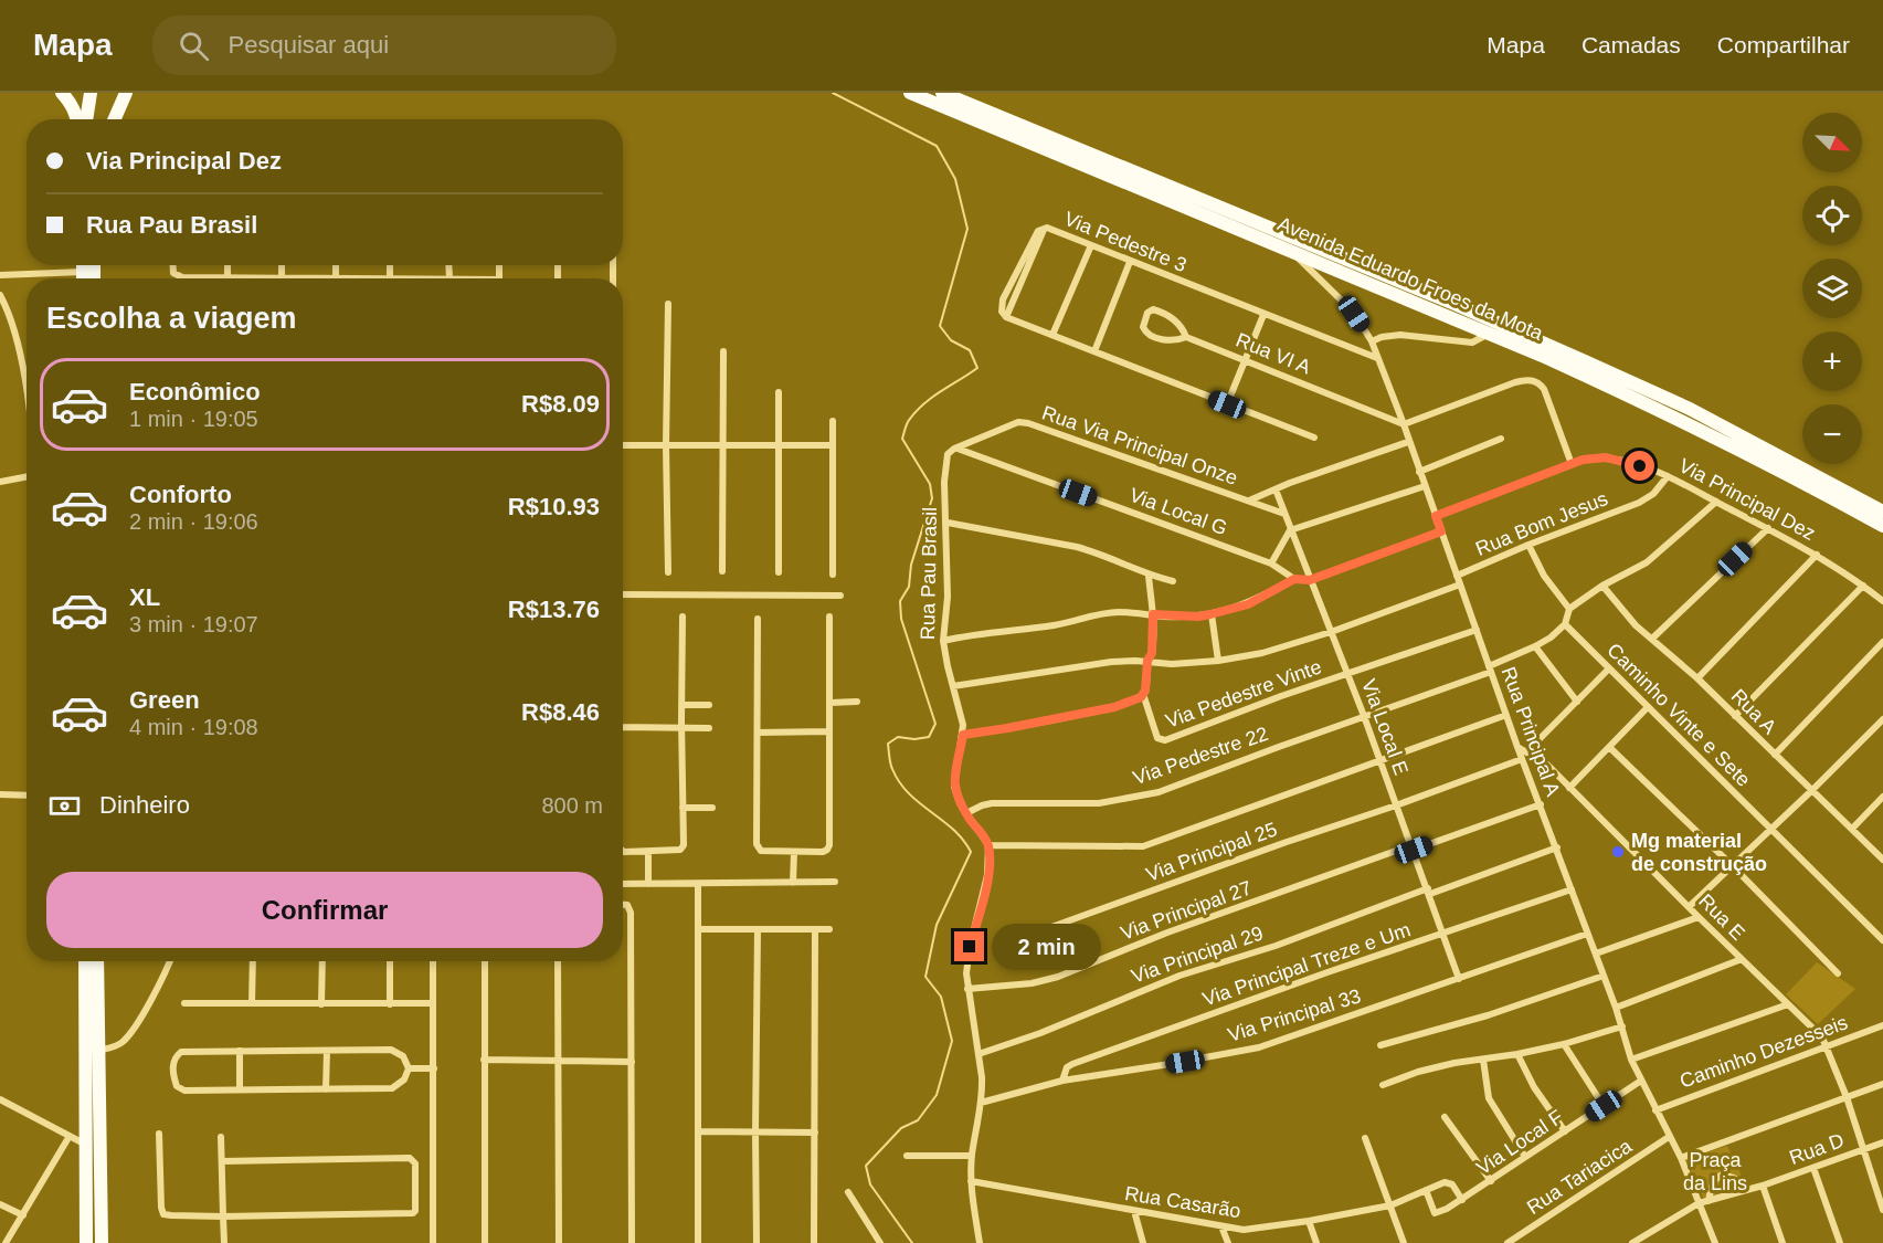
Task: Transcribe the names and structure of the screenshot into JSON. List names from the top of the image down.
{
  "streets": {
    "highway": ["Avenida Eduardo Froes da Mota"],
    "street": [
      "Via Pedestre 3",
      "Rua VI A",
      "Rua Via Principal Onze",
      "Via Principal Dez",
      "Via Local G",
      "Rua Bom Jesus",
      "Rua Pau Brasil",
      "Via Pedestre Vinte",
      "Rua A",
      "Caminho Vinte e Sete",
      "Via Local E",
      "Rua Principal A",
      "Via Pedestre 22",
      "Via Principal 25",
      "Via Principal 27",
      "Rua E",
      "Via Principal 29",
      "Via Principal Treze e Um",
      "Via Principal 33",
      "Caminho Dezesseis",
      "Via Local F",
      "Rua D",
      "Rua Tariacica",
      "Rua Casarão"
    ]
  },
  "crossings": [
    ["Via Pedestre 3", "Rua Principal A"],
    ["Avenida Eduardo Froes da Mota", "Rua Principal A"],
    ["Rua VI A", "Rua Principal A"],
    ["Rua Via Principal Onze", "Via Local G"],
    ["Rua Via Principal Onze", "Rua Pau Brasil"],
    ["Rua Via Principal Onze", "Via Local E"],
    ["Rua Via Principal Onze", "Rua Principal A"],
    ["Via Principal Dez", "Rua Bom Jesus"],
    ["Via Principal Dez", "Rua Principal A"],
    ["Via Local G", "Rua Pau Brasil"],
    ["Via Local G", "Via Local E"],
    ["Rua Bom Jesus", "Rua Principal A"],
    ["Rua Pau Brasil", "Via Pedestre 22"],
    ["Via Pedestre Vinte", "Via Local E"],
    ["Caminho Vinte e Sete", "Via Pedestre 22"],
    ["Via Local E", "Via Pedestre 22"],
    ["Via Local E", "Via Principal 25"],
    ["Via Local E", "Via Principal 27"],
    ["Via Local E", "Via Principal 29"],
    ["Via Local E", "Via Principal Treze e Um"],
    ["Via Local E", "Via Principal 33"],
    ["Rua Principal A", "Via Pedestre 22"],
    ["Rua Principal A", "Via Principal 25"],
    ["Rua Principal A", "Via Principal 27"],
    ["Rua Principal A", "Rua E"],
    ["Rua Principal A", "Via Principal 29"],
    ["Rua Principal A", "Via Principal Treze e Um"],
    ["Rua Principal A", "Via Principal 33"],
    ["Rua Principal A", "Caminho Dezesseis"],
    ["Rua Principal A", "Via Local F"],
    ["Rua Principal A", "Rua D"],
    ["Rua Principal A", "Rua Tariacica"],
    ["Rua E", "Caminho Dezesseis"],
    ["Rua E", "Rua D"],
    ["Via Principal Treze e Um", "Via Principal 33"],
    ["Via Local F", "Rua Casarão"]
  ],
  "parks": ["Praça da Lins"],
  "places": ["Mg material de construção"],
  "north": "bottom right",
  "page": {
    "header": "Mapa",
    "search": "Pesquisar aqui",
    "nav": ["Mapa", "Camadas", "Compartilhar"],
    "map_buttons": ["+", "−"],
    "banner": ["Via Principal Dez", "Rua Pau Brasil"],
    "heading": "Escolha a viagem",
    "list": [
      {
        "name": "Econômico",
        "note": "1 min · 19:05",
        "value": "R$8.09"
      },
      {
        "name": "Conforto",
        "note": "2 min · 19:06",
        "value": "R$10.93"
      },
      {
        "name": "XL",
        "note": "3 min · 19:07",
        "value": "R$13.76"
      },
      {
        "name": "Green",
        "note": "4 min · 19:08",
        "value": "R$8.46"
      }
    ],
    "pay": ["Dinheiro", "800 m"],
    "buttons": "Confirmar",
    "bubble": "2 min"
  }
}
